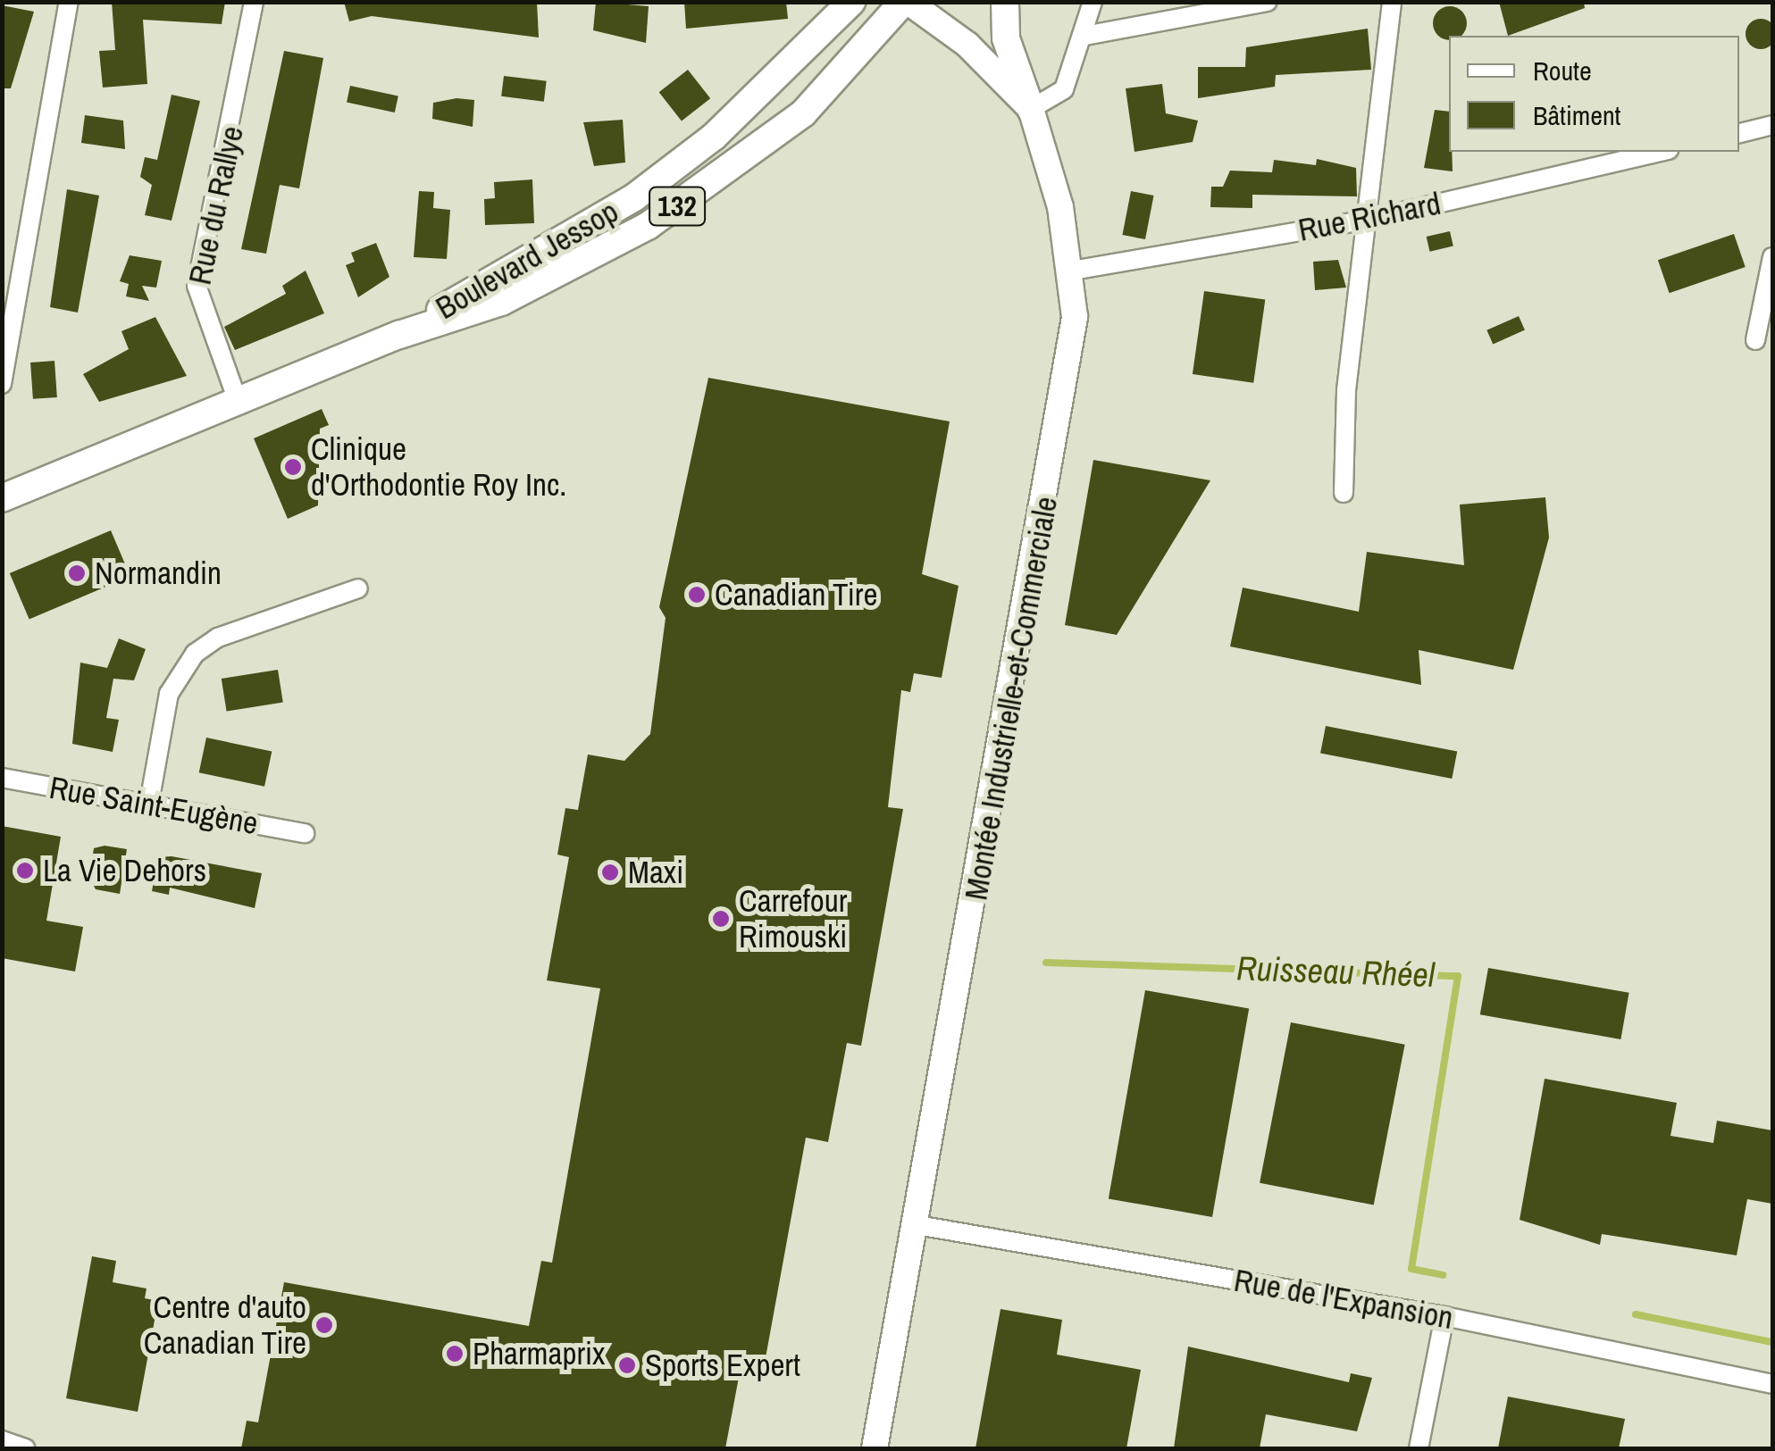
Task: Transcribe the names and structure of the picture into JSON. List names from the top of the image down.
{
  "streets": {
    "main road": ["132", "Boulevard Jessop", "Montée Industrielle-et-Commerciale"],
    "street": [
      "Rue du Rallye",
      "Rue Richard",
      "Rue Saint-Eugène",
      "Rue de l'Expansion"
    ]
  },
  "crossings": [
    ["Rue du Rallye", "Boulevard Jessop"],
    ["Rue Richard", "Montée Industrielle-et-Commerciale"],
    ["Boulevard Jessop", "Montée Industrielle-et-Commerciale"],
    ["Montée Industrielle-et-Commerciale", "Rue de l'Expansion"]
  ],
  "water": ["Ruisseau Rhéel"],
  "places": [
    "Clinique d'Orthodontie Roy Inc.",
    "Normandin",
    "Canadian Tire",
    "La Vie Dehors",
    "Maxi",
    "Carrefour Rimouski",
    "Centre d'auto Canadian Tire",
    "Pharmaprix",
    "Sports Expert"
  ],
  "legend": ["Route", "Bâtiment"]
}
